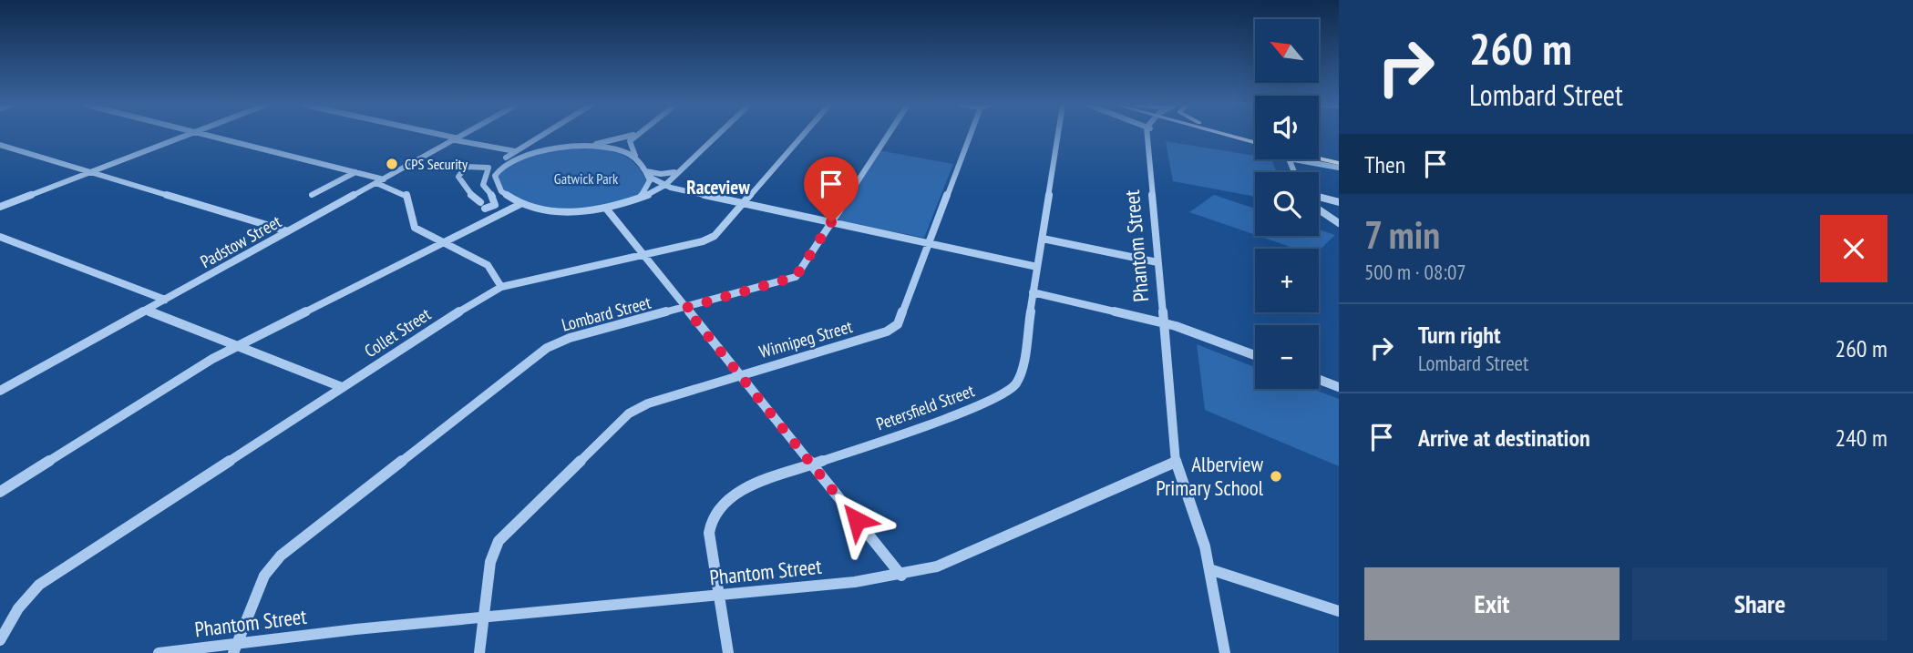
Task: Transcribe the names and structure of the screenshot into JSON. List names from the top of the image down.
{
  "streets": {
    "street": [
      "Padstow Street",
      "Phantom Street",
      "Lombard Street",
      "Collet Street",
      "Winnipeg Street",
      "Petersfield Street"
    ]
  },
  "crossings": [
    ["Phantom Street", "Lombard Street"],
    ["Phantom Street", "Winnipeg Street"],
    ["Phantom Street", "Petersfield Street"]
  ],
  "districts": ["Raceview"],
  "parks": ["Gatwick Park"],
  "places": ["CPS Security", "Alberview Primary School"],
  "north": "top left",
  "page": {
    "turn": ["260 m", "Lombard Street"],
    "map_buttons": ["+", "−"],
    "then": "Then",
    "heading": ["7 min", "500 m · 08:07"],
    "list": [
      {
        "name": "Turn right",
        "note": "Lombard Street",
        "value": "260 m"
      },
      {
        "name": "Arrive at destination",
        "value": "240 m"
      }
    ],
    "buttons": ["Exit", "Share"]
  }
}
